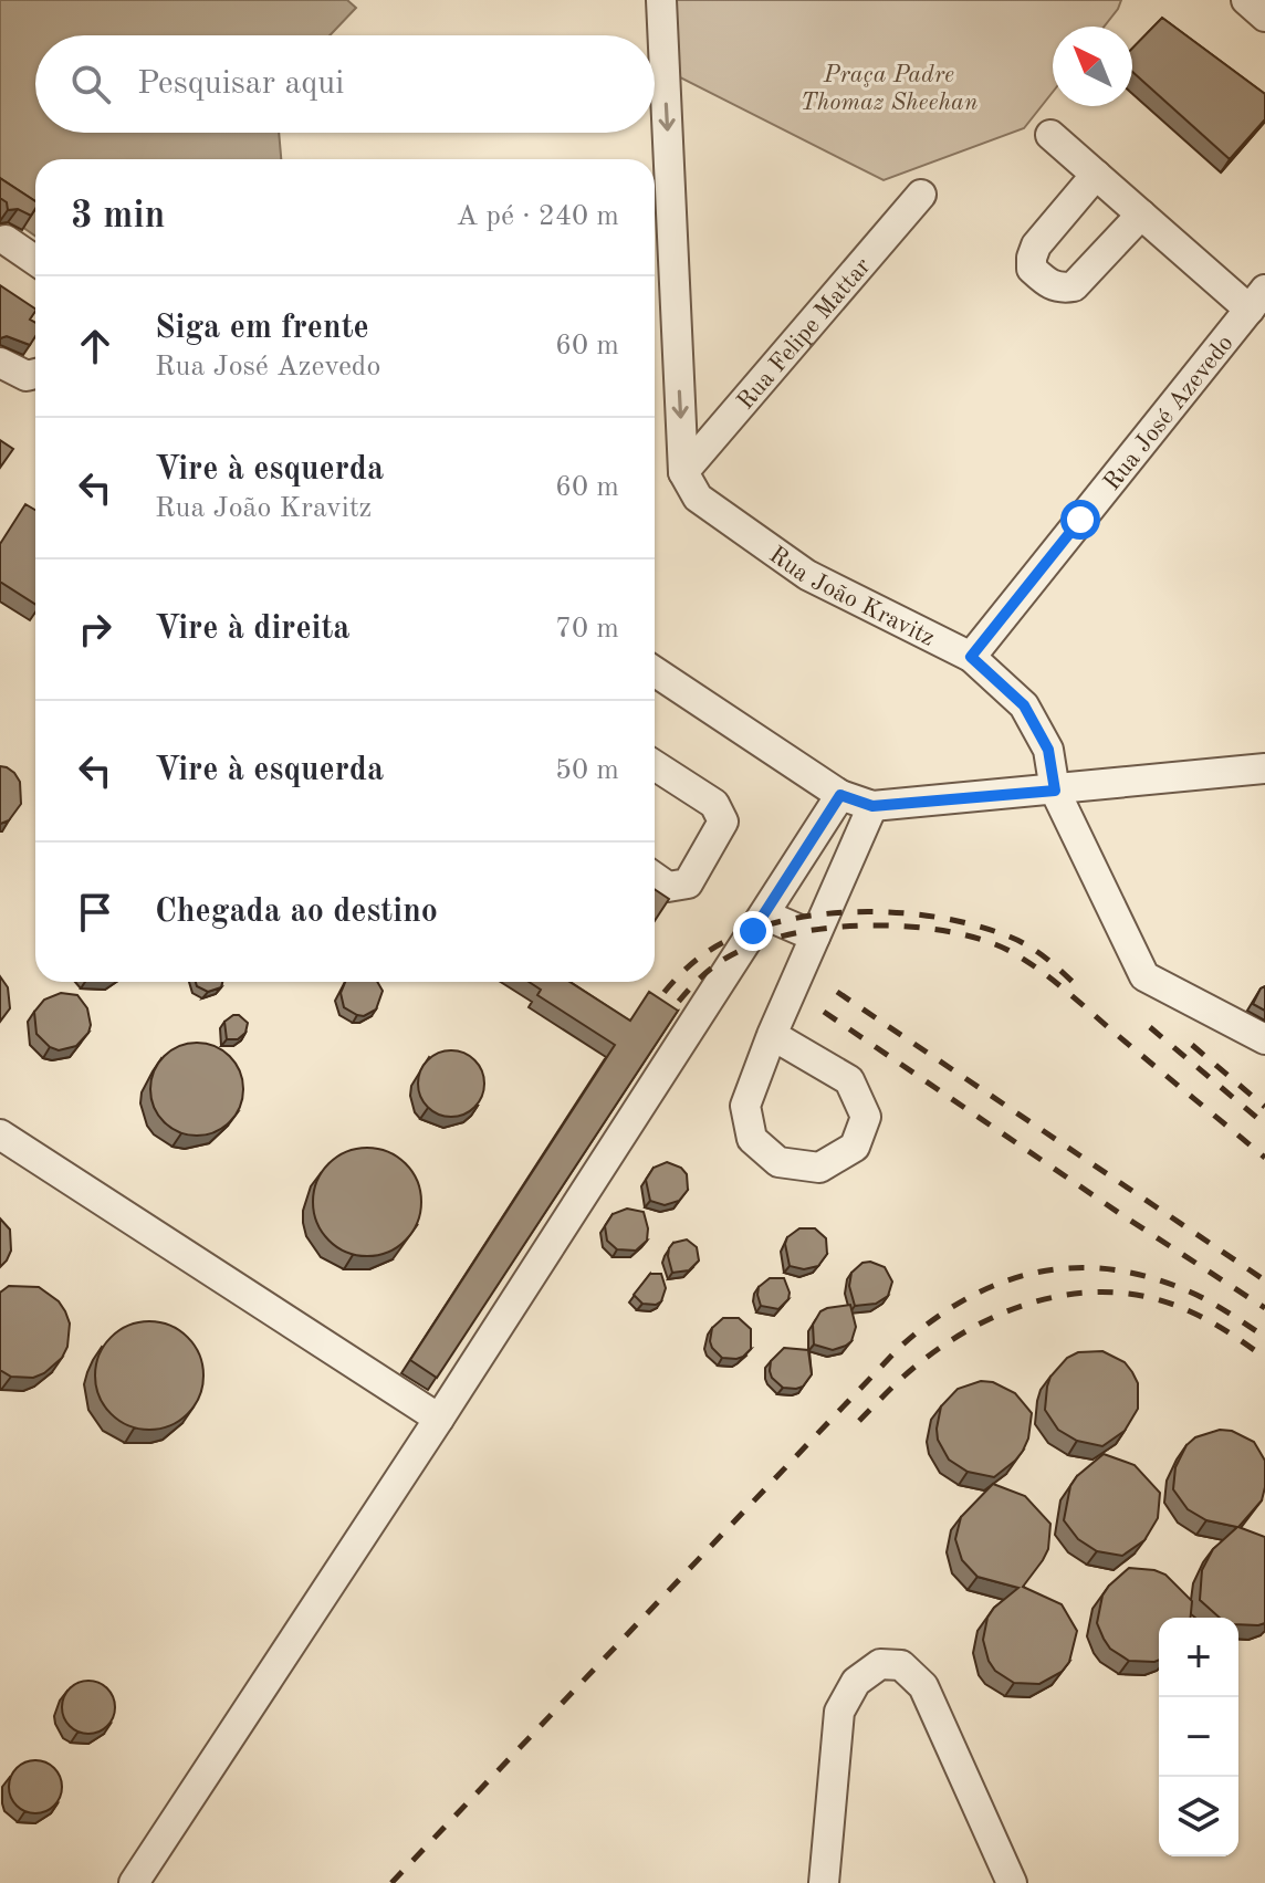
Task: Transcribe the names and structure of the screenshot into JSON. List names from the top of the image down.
{
  "streets": {
    "street": ["Rua Felipe Mattar", "Rua José Azevedo", "Rua João Kravitz"]
  },
  "crossings": [
    ["Rua Felipe Mattar", "Rua João Kravitz"],
    ["Rua José Azevedo", "Rua João Kravitz"]
  ],
  "parks": ["Praça Padre Thomaz Sheehan"],
  "north": "top left",
  "page": {
    "search": "Pesquisar aqui",
    "heading": ["3 min", "A pé · 240 m"],
    "list": [
      ["Siga em frente", "Rua José Azevedo", "60 m"],
      ["Vire à esquerda", "Rua João Kravitz", "60 m"],
      ["Vire à direita", "70 m"],
      ["Vire à esquerda", "50 m"],
      "Chegada ao destino"
    ],
    "map_buttons": ["+", "−"]
  }
}
